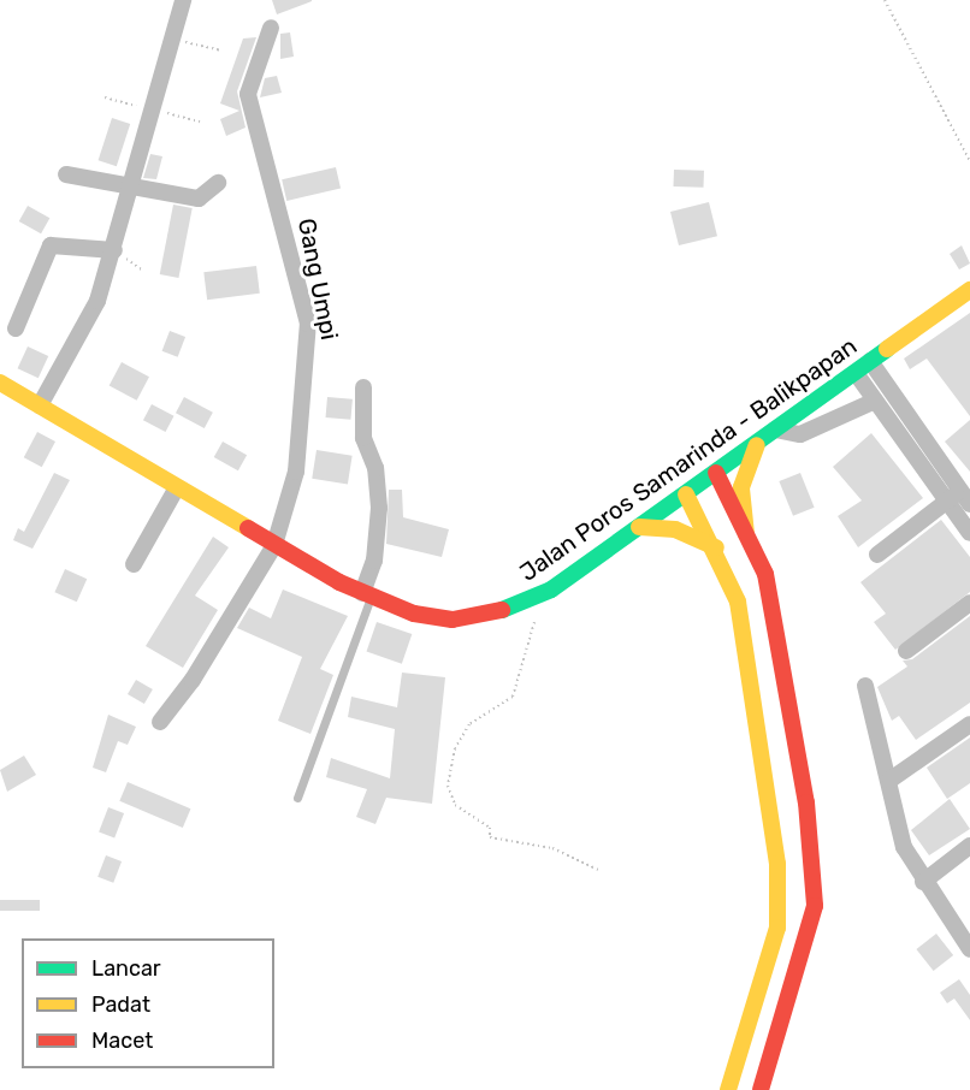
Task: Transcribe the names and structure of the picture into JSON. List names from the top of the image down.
{
  "streets": {
    "main road": ["Jalan Poros Samarinda - Balikpapan"],
    "street": ["Gang Umpi"]
  },
  "crossings": [
    ["Gang Umpi", "Jalan Poros Samarinda - Balikpapan"]
  ],
  "legend": ["Lancar", "Padat", "Macet"]
}
